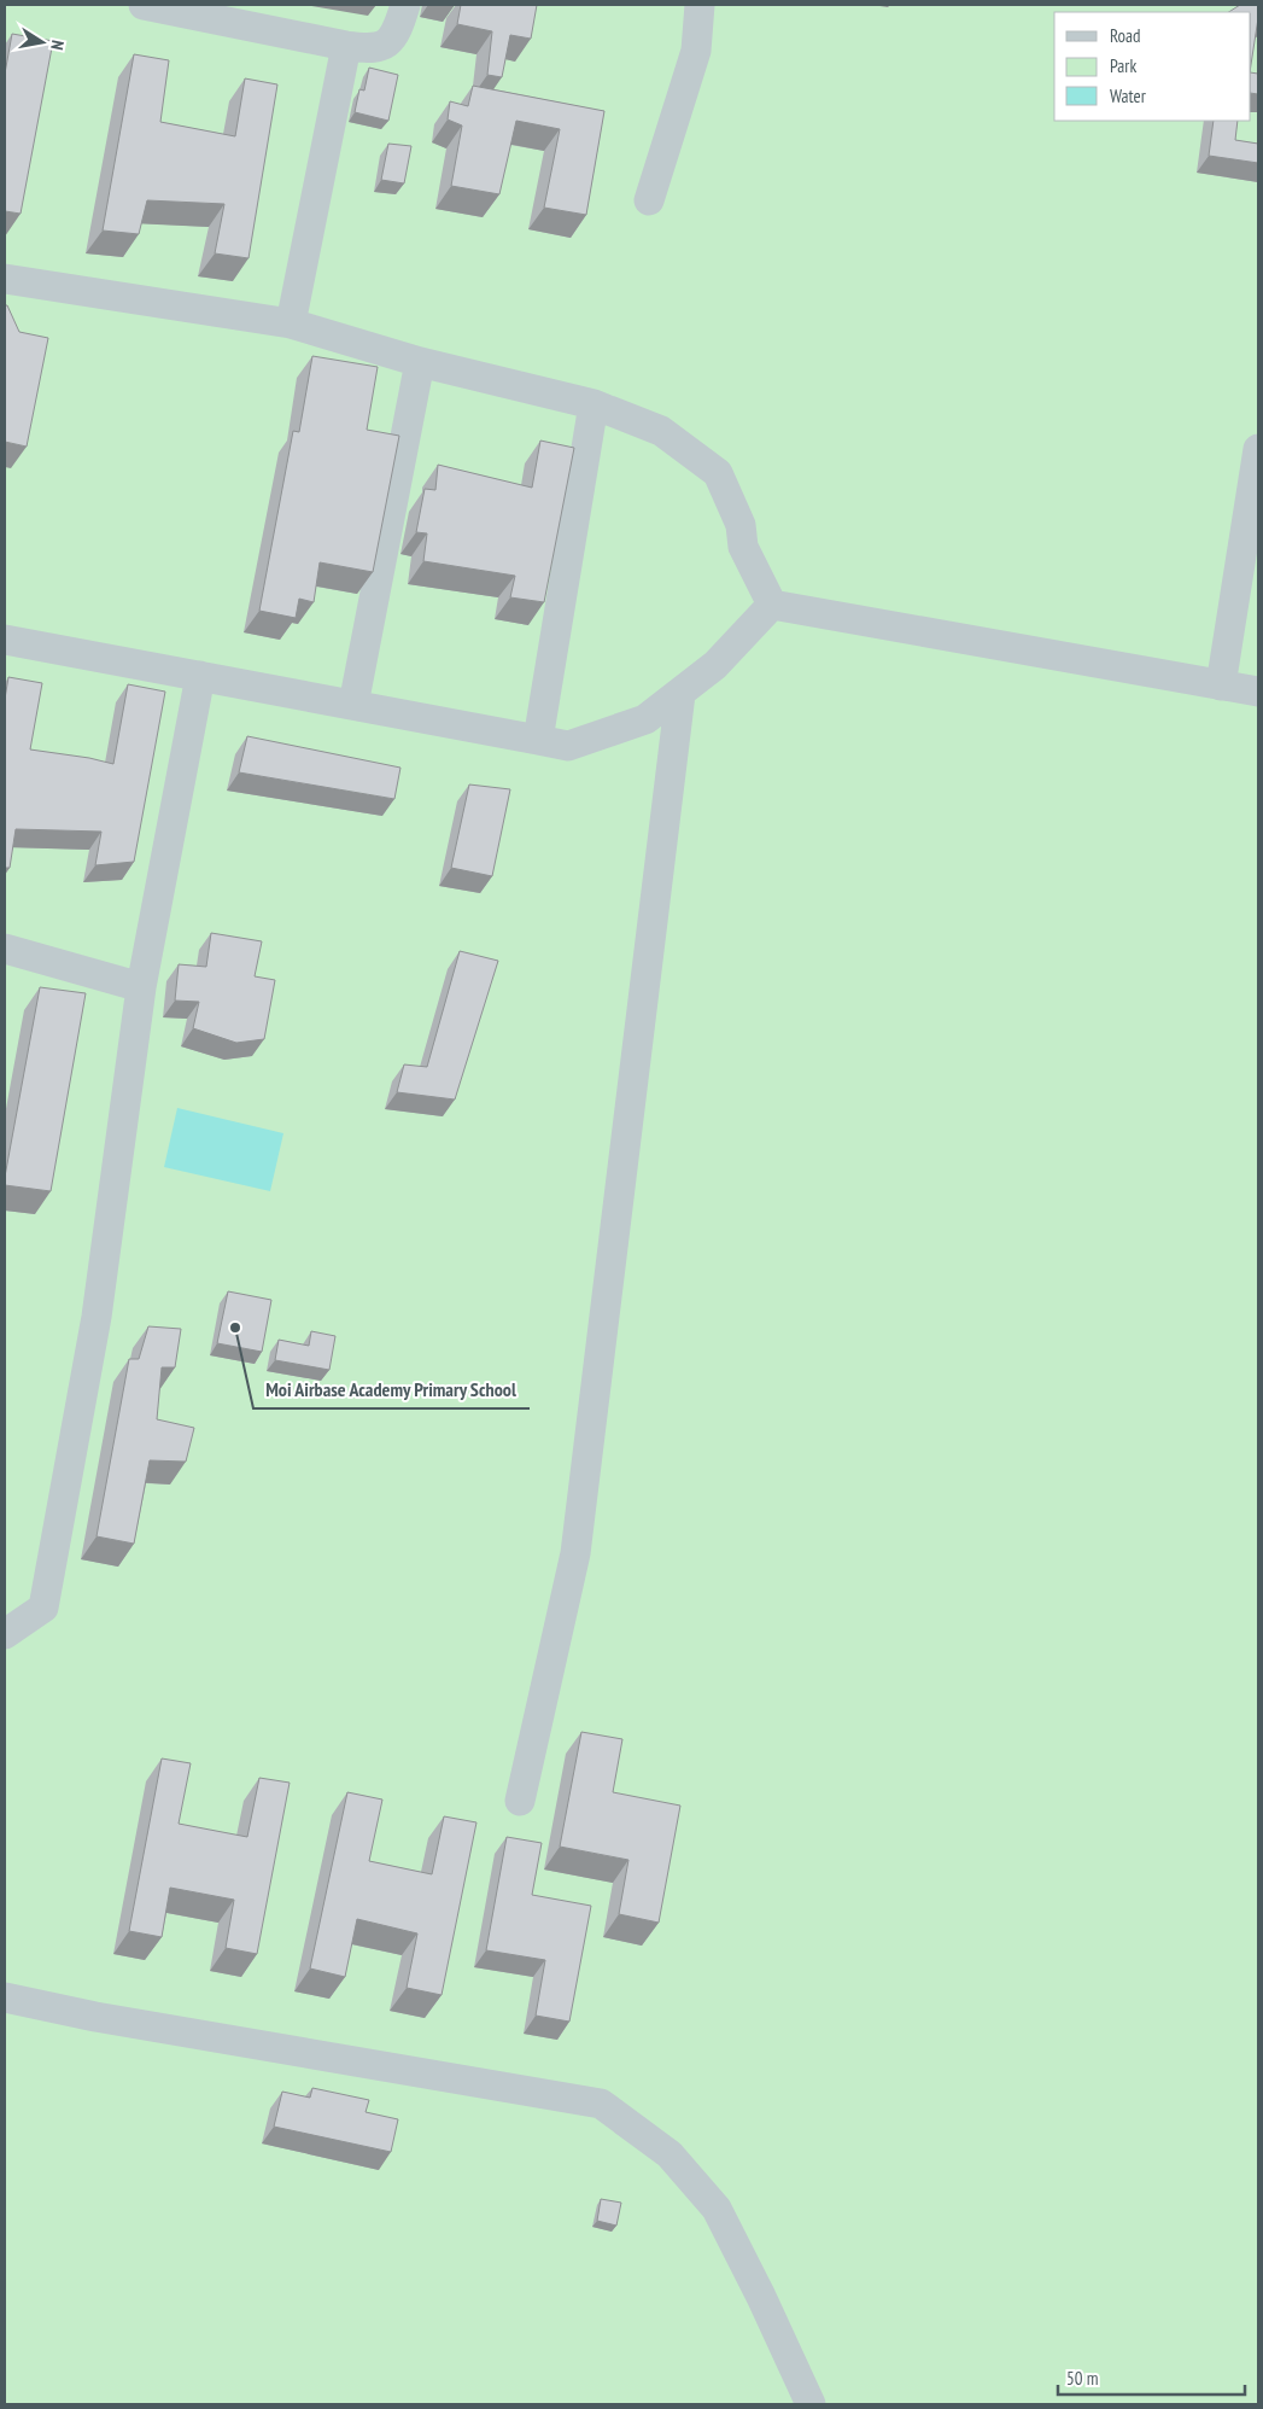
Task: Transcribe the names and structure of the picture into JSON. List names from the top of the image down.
{
  "places": ["Moi Airbase Academy Primary School"],
  "legend": ["Road", "Park", "Water"],
  "scale_bar": "50 m",
  "north": "right"
}
